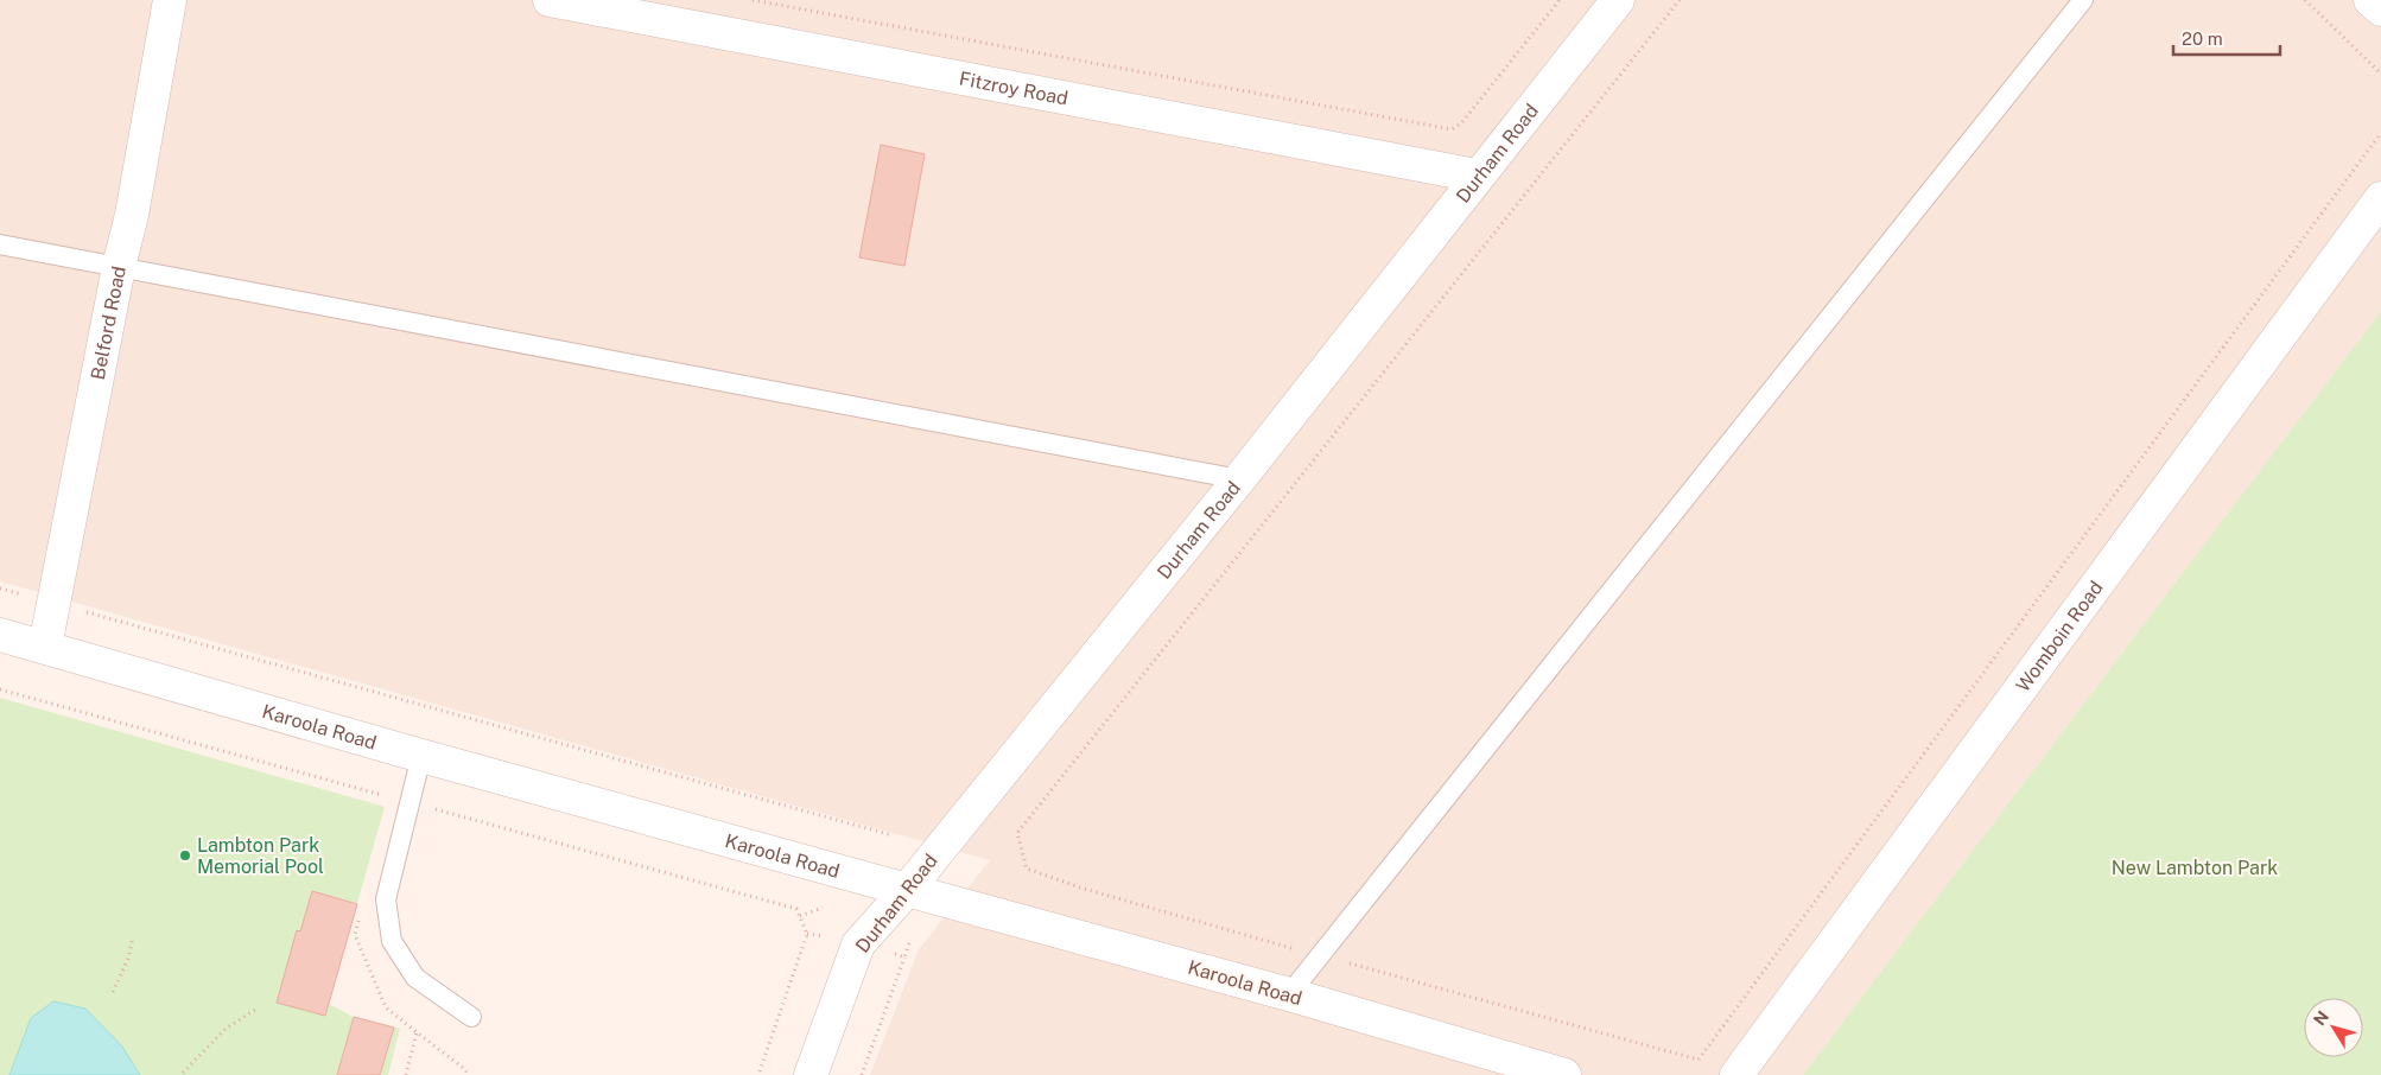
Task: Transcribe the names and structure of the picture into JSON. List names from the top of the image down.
{
  "streets": {
    "street": [
      "Fitzroy Road",
      "Durham Road",
      "Belford Road",
      "Womboin Road",
      "Karoola Road"
    ]
  },
  "crossings": [
    ["Fitzroy Road", "Durham Road"],
    ["Durham Road", "Karoola Road"],
    ["Belford Road", "Karoola Road"]
  ],
  "parks": ["New Lambton Park"],
  "places": ["Lambton Park Memorial Pool"],
  "scale_bar": "20 m",
  "north": "top left"
}
